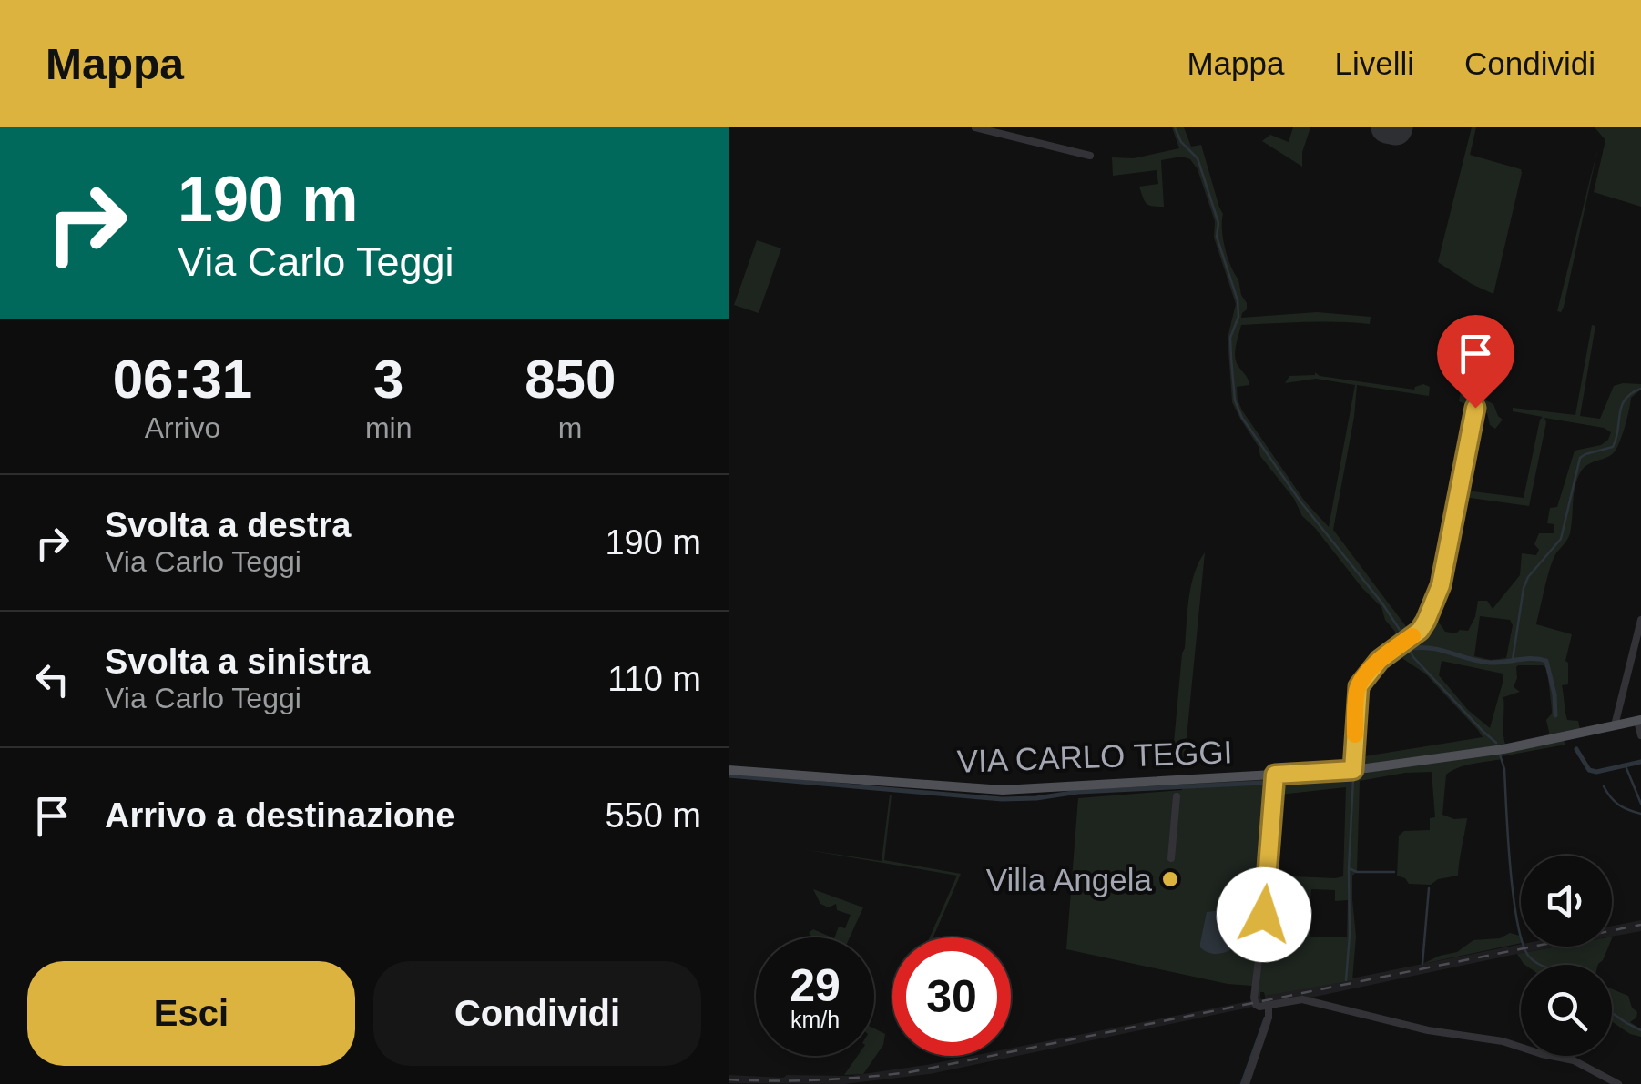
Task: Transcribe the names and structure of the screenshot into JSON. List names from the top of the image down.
{
  "streets": {
    "main road": ["VIA CARLO TEGGI"]
  },
  "places": ["Villa Angela"],
  "page": {
    "header": "Mappa",
    "nav": ["Mappa", "Livelli", "Condividi"],
    "turn": ["190 m", "Via Carlo Teggi"],
    "eta": [
      "06:31",
      "Arrivo",
      "3",
      "min",
      "850",
      "m"
    ],
    "list": [
      {
        "name": "Svolta a destra",
        "note": "Via Carlo Teggi",
        "value": "190 m"
      },
      {
        "name": "Svolta a sinistra",
        "note": "Via Carlo Teggi",
        "value": "110 m"
      },
      {
        "name": "Arrivo a destinazione",
        "value": "550 m"
      }
    ],
    "speed": "29 km/h",
    "limit": "30",
    "buttons": ["Esci", "Condividi"]
  }
}
